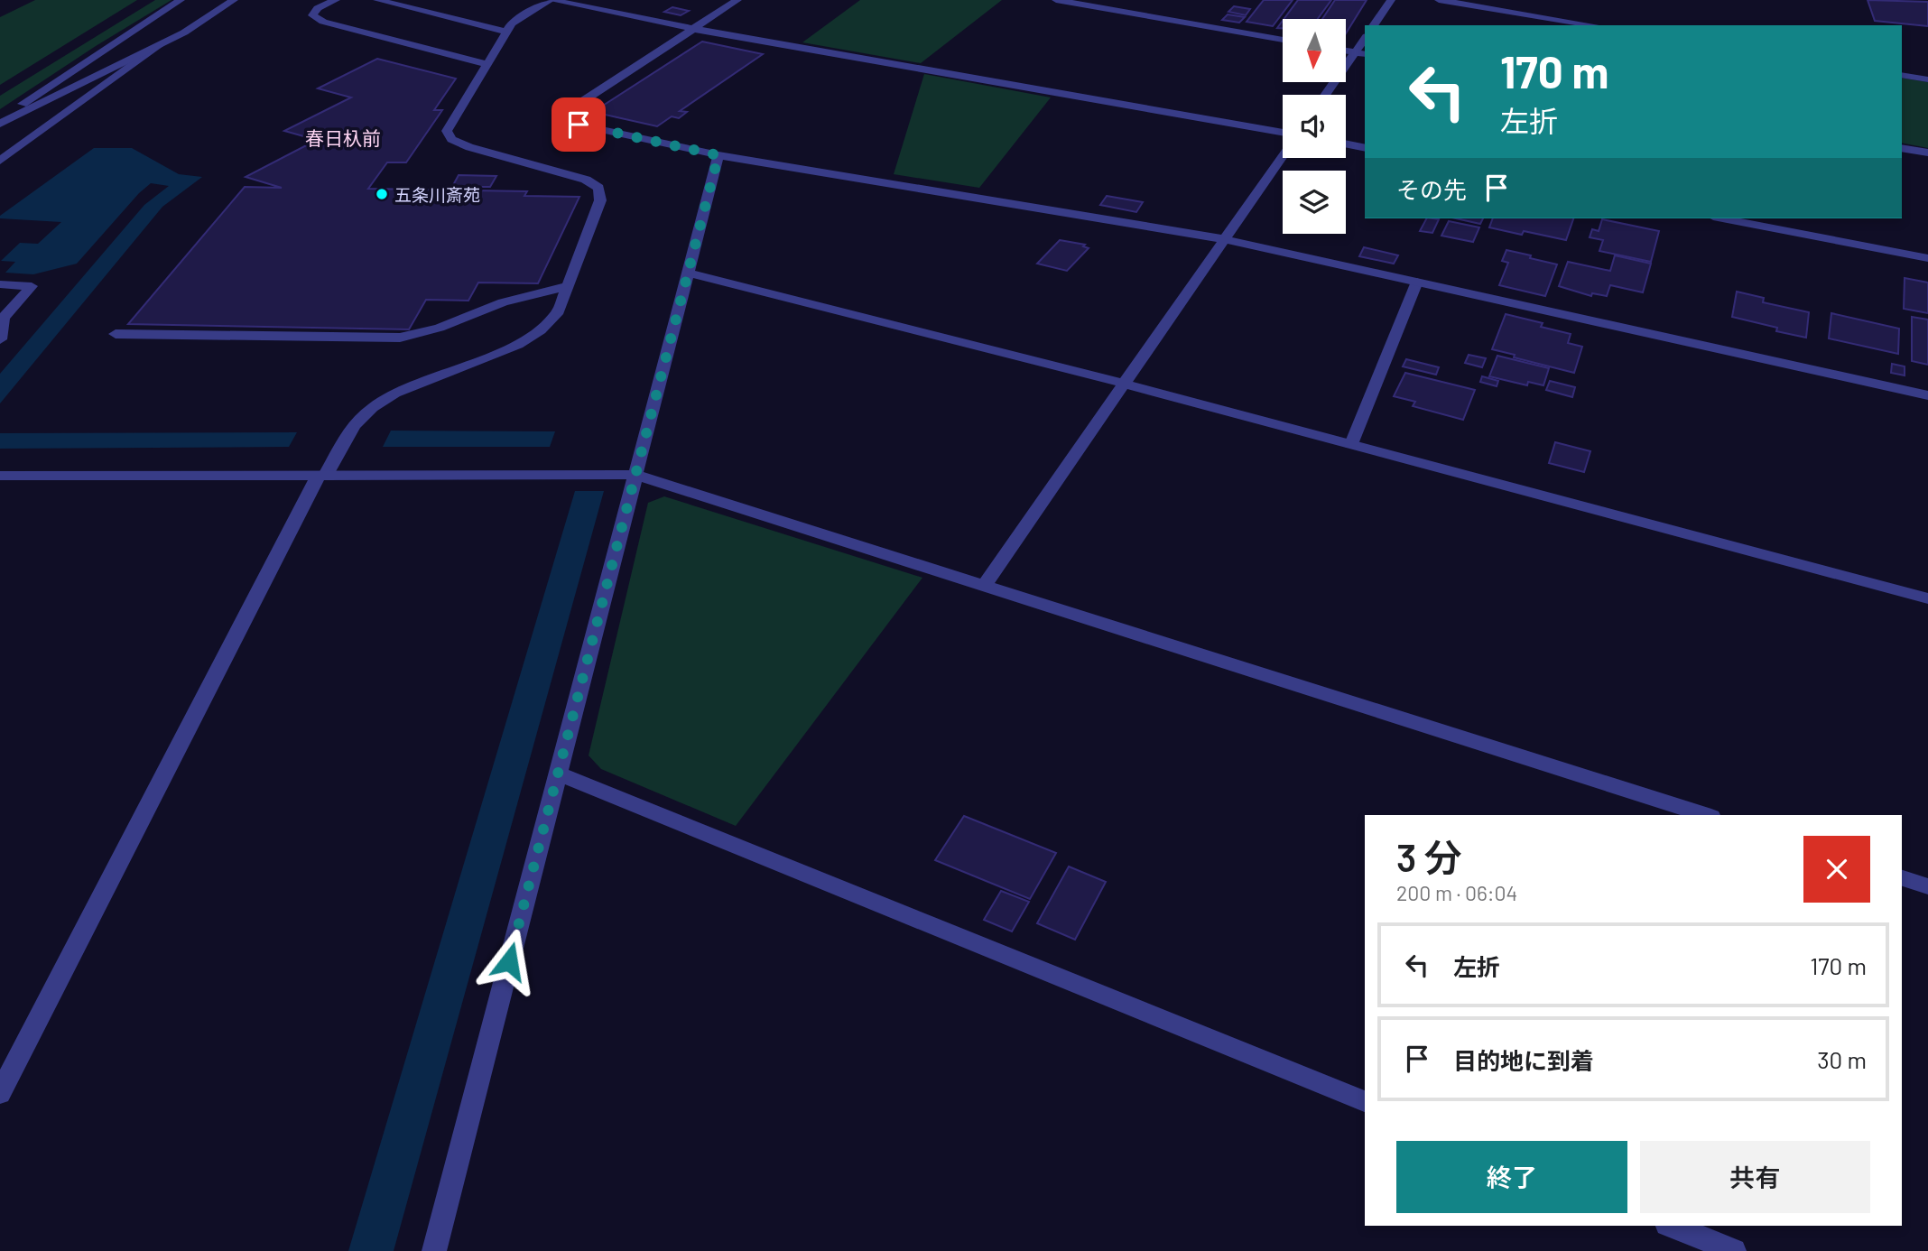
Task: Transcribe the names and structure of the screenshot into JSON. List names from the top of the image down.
{
  "districts": ["春日杁前"],
  "places": ["五条川斎苑"],
  "north": "bottom",
  "page": {
    "turn": ["170 m", "左折"],
    "then": "その先",
    "heading": ["3 分", "200 m · 06:04"],
    "list": [
      {
        "name": "左折",
        "value": "170 m"
      },
      {
        "name": "目的地に到着",
        "value": "30 m"
      }
    ],
    "buttons": ["終了", "共有"]
  }
}
